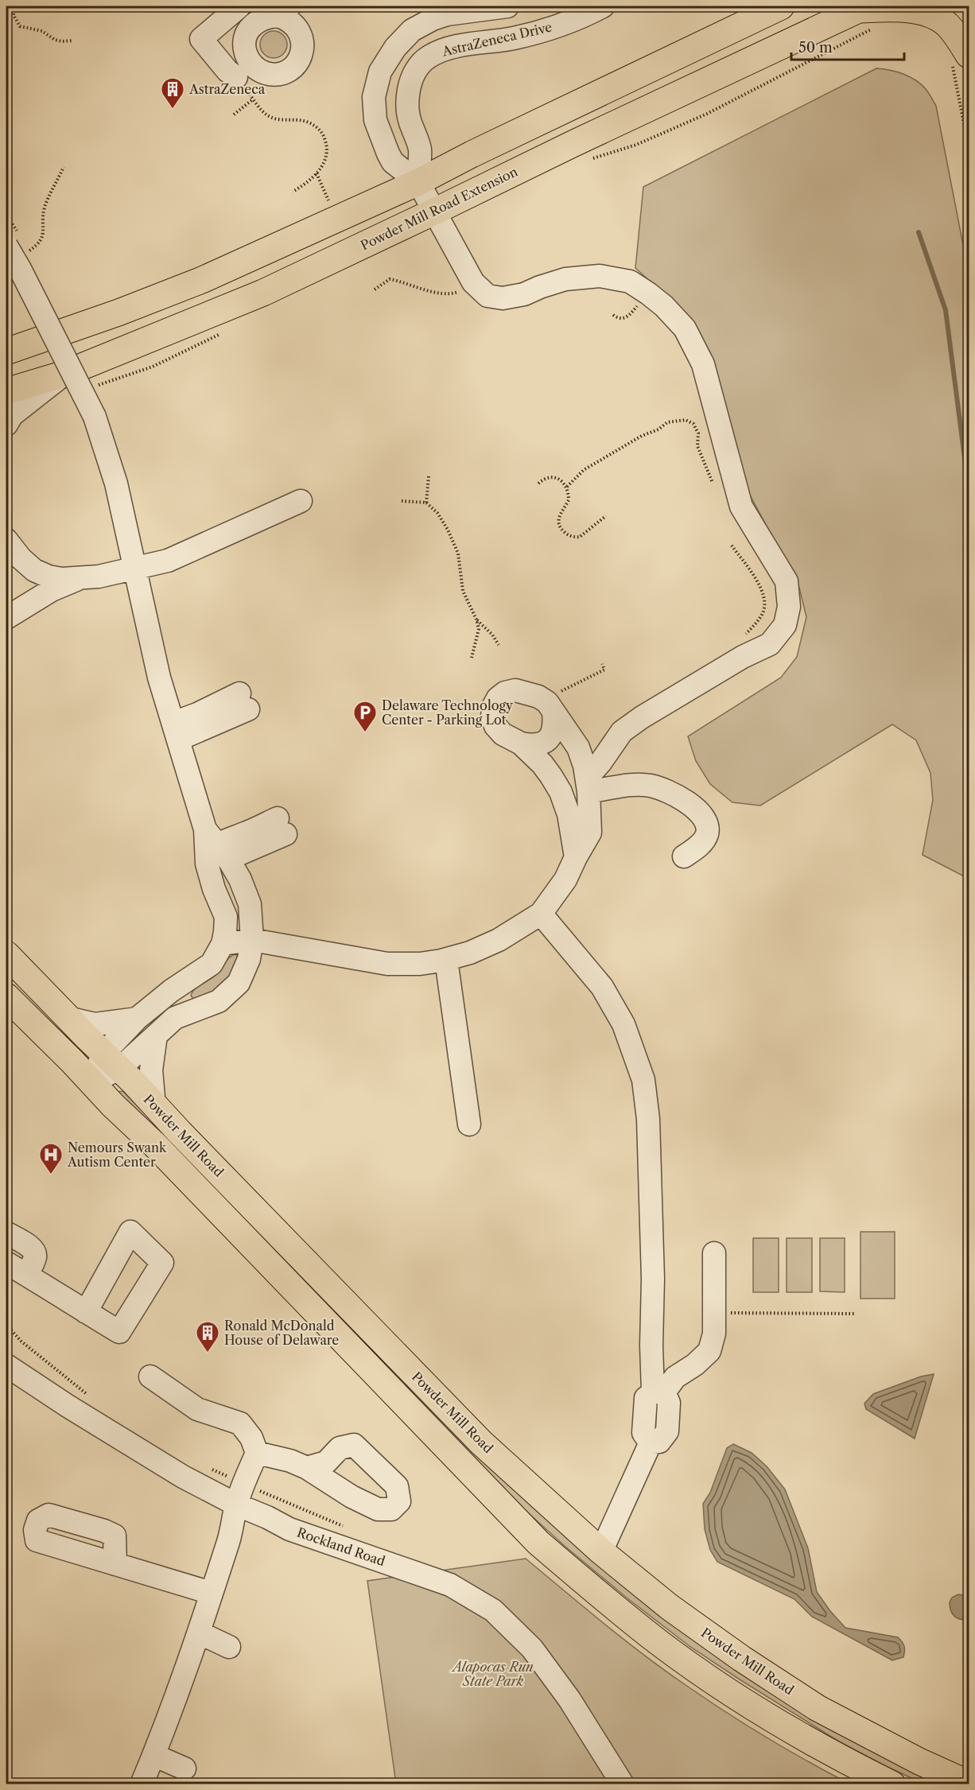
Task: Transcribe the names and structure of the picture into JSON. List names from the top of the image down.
{
  "streets": {
    "highway": ["Powder Mill Road Extension", "Powder Mill Road"],
    "street": ["AstraZeneca Drive", "Rockland Road"]
  },
  "parks": ["Alapocas Run State Park"],
  "places": {
    "building": ["AstraZeneca", "Ronald McDonald House of Delaware"],
    "parking": ["Delaware Technology Center - Parking Lot"],
    "hospital": ["Nemours Swank Autism Center"]
  },
  "scale_bar": "50 m"
}
